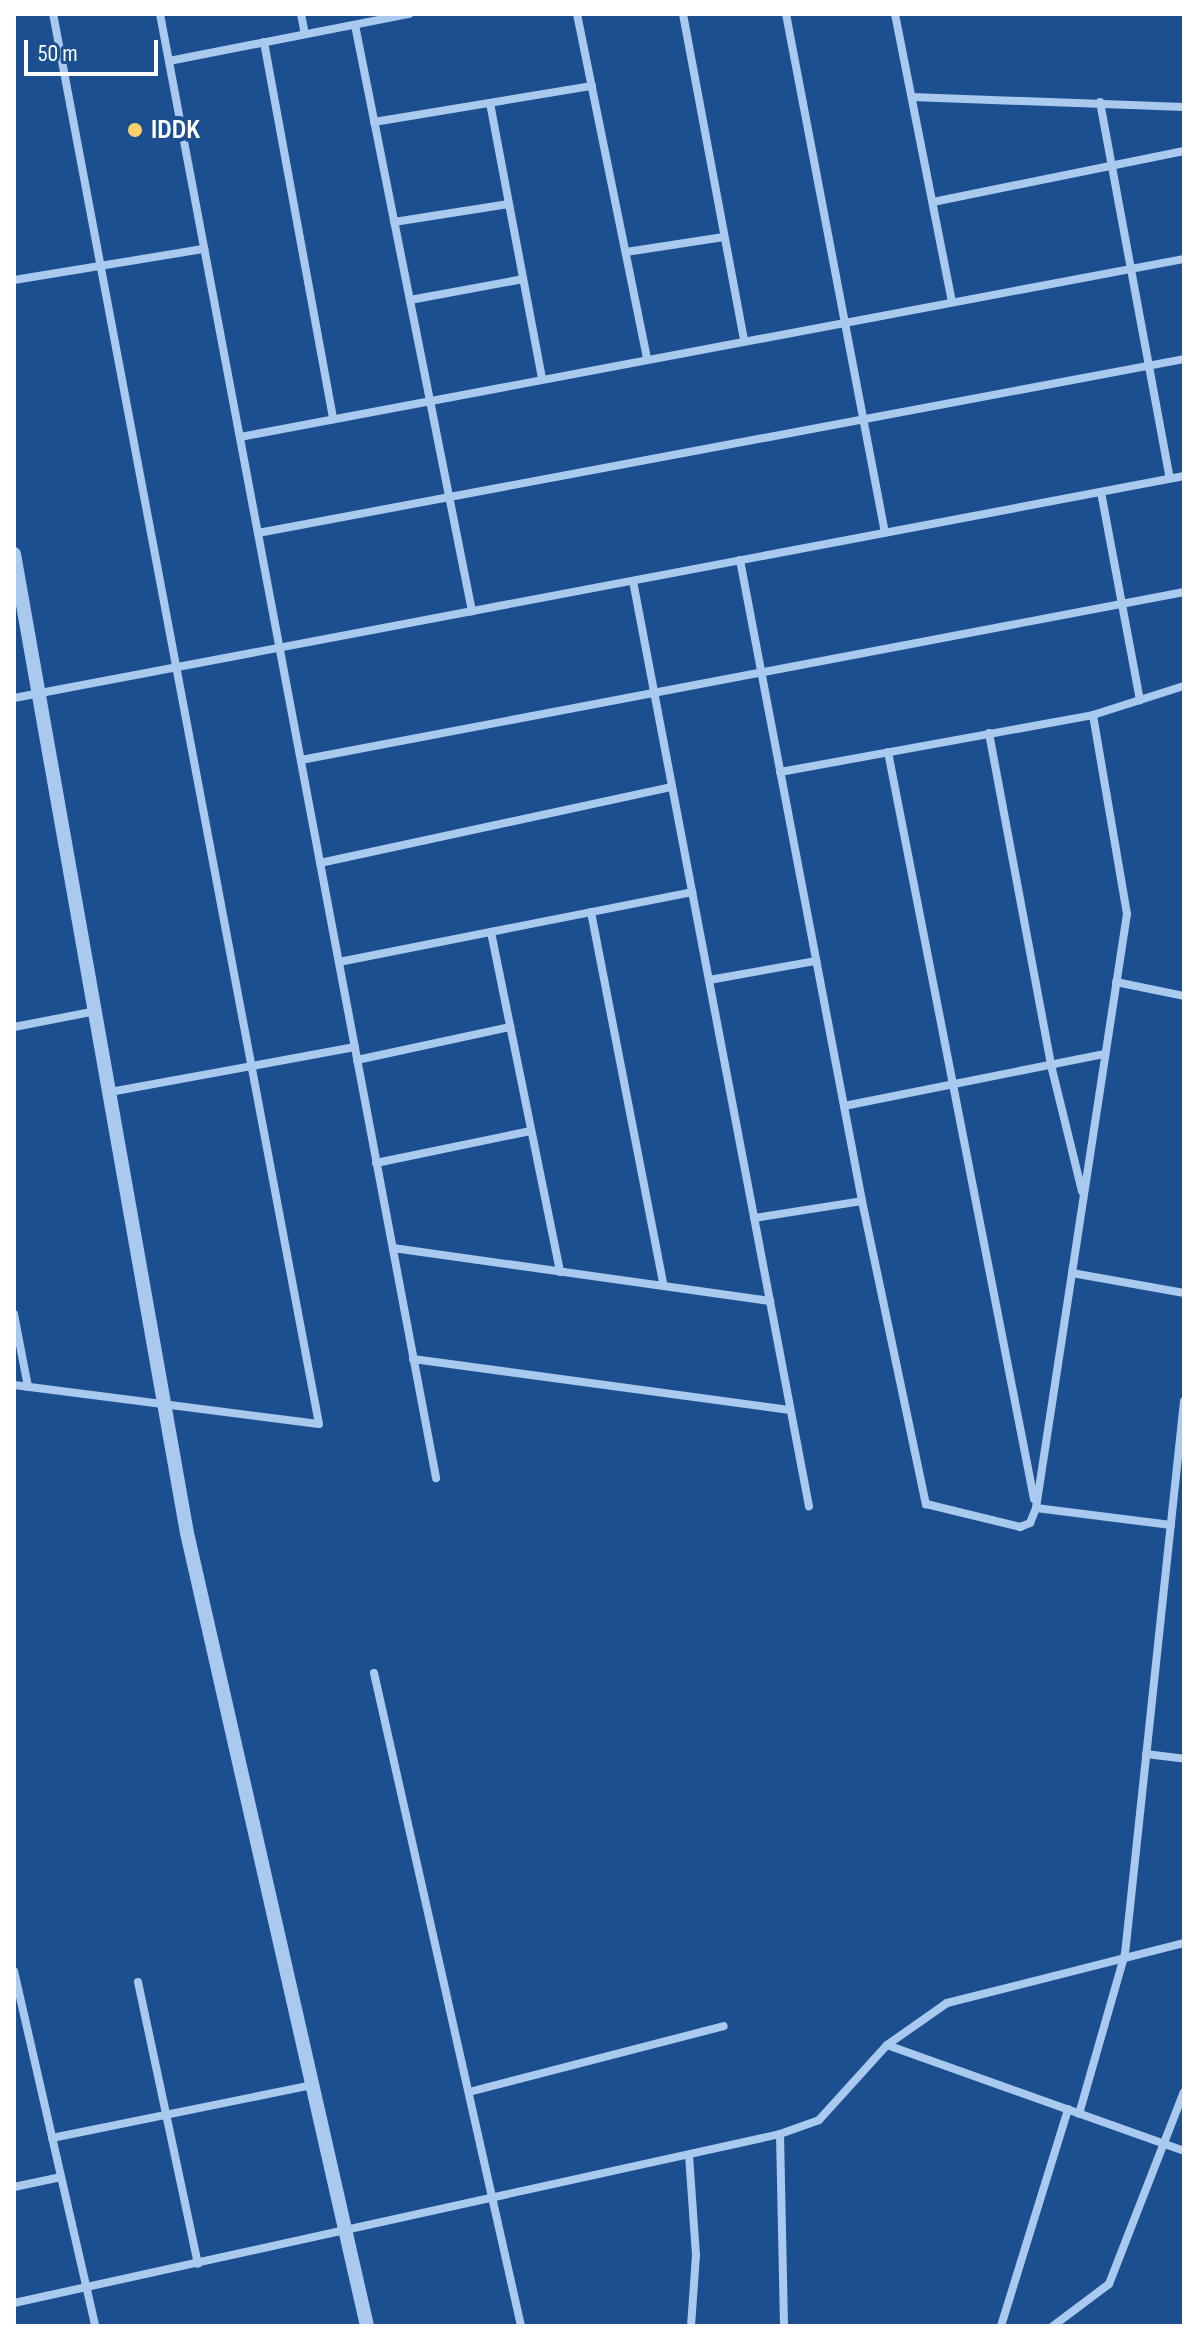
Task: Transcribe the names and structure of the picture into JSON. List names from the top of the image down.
{
  "places": ["IDDK"],
  "scale_bar": "50 m"
}
